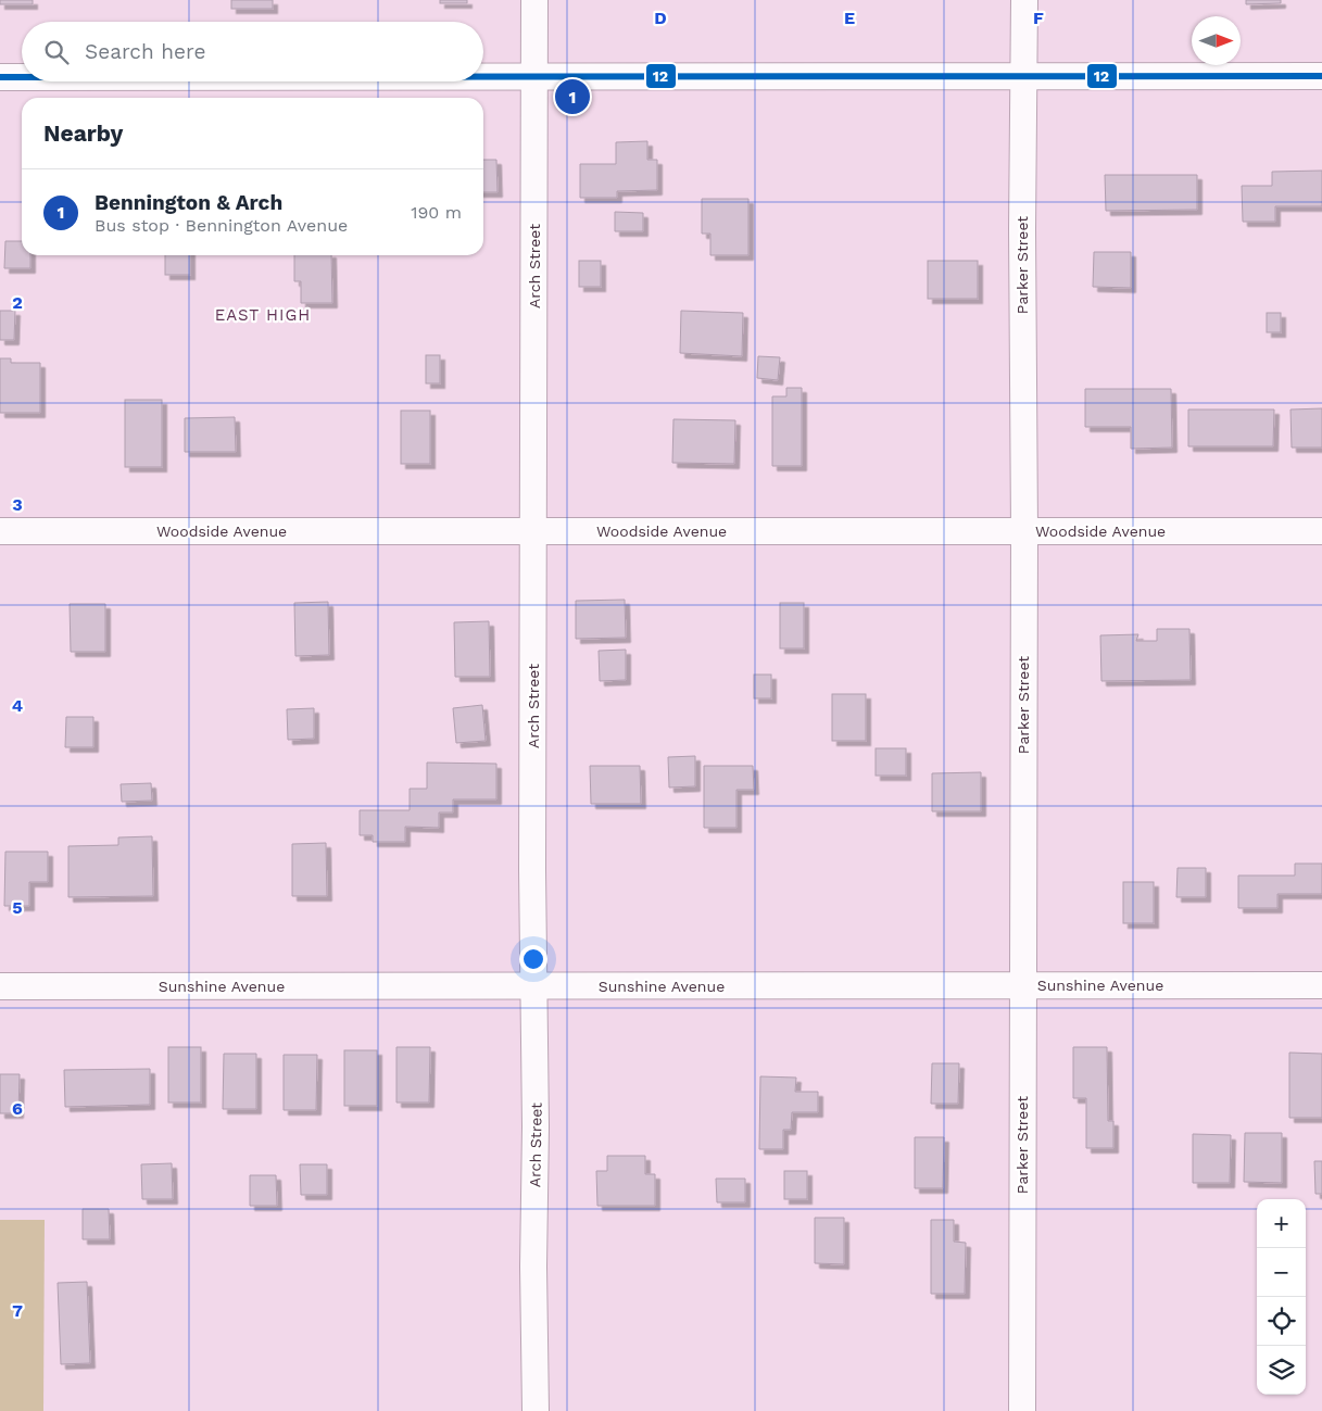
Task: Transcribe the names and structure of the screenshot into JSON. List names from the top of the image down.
{
  "streets": {
    "street": [
      "Parker Street",
      "Arch Street",
      "Woodside Avenue",
      "Sunshine Avenue"
    ]
  },
  "crossings": [
    ["Parker Street", "Woodside Avenue"],
    ["Parker Street", "Sunshine Avenue"],
    ["Arch Street", "Woodside Avenue"],
    ["Arch Street", "Sunshine Avenue"]
  ],
  "districts": ["EAST HIGH"],
  "lines": ["transit line 12"],
  "north": "right",
  "page": {
    "search": "Search here",
    "pins": "1",
    "heading": "Nearby",
    "list": [
      {
        "mark": "1",
        "name": "Bennington & Arch",
        "note": "Bus stop · Bennington Avenue",
        "value": "190 m"
      }
    ],
    "map_buttons": ["+", "−"]
  },
  "grid": {
    "columns": ["D", "E", "F"],
    "rows": [
      "2",
      "3",
      "4",
      "5",
      "6",
      "7"
    ]
  }
}
